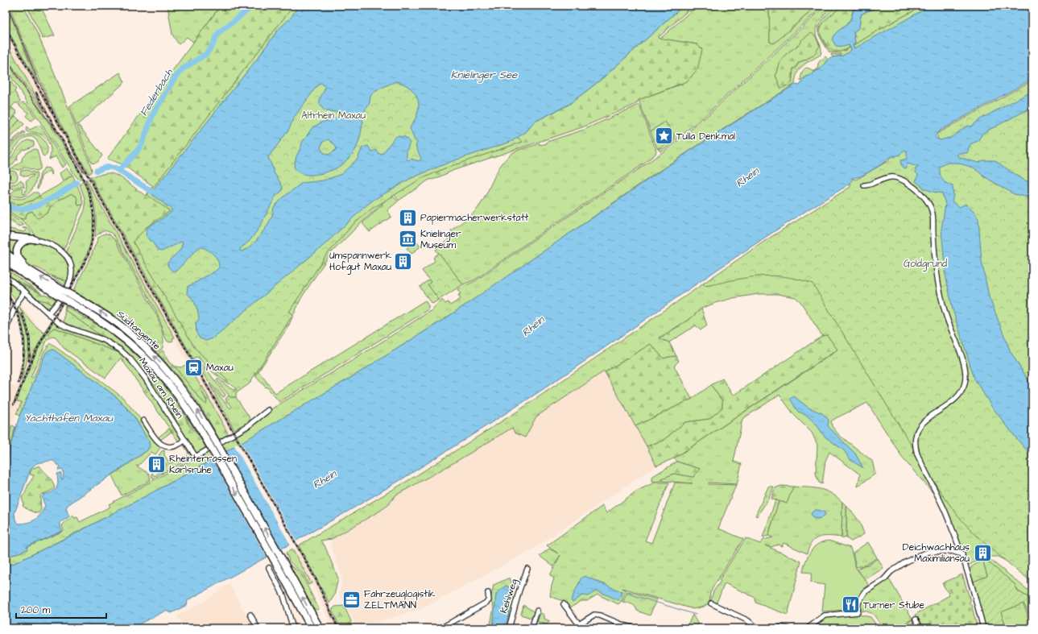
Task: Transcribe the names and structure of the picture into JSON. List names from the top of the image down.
{
  "streets": {
    "highway": ["Südtangente"],
    "street": ["Maxau am Rhein", "Kehlweg"]
  },
  "water": [
    "Knielinger See",
    "Federbach",
    "Rhein",
    "Yachthafen Maxau"
  ],
  "parks": ["Altrhein Maxau", "Goldgrund"],
  "places": {
    "place": ["Tulla Denkmal"],
    "building": [
      "Papiermacherwerkstatt",
      "Umspannwerk Hofgut Maxau",
      "Rheinterrassen Karlsruhe",
      "Deichwachhaus Maximiliansau"
    ],
    "museum": ["Knielinger Museum"],
    "station": ["Maxau"],
    "office": ["Fahrzeuglogistik ZELTMANN"],
    "restaurant": ["Turner Stube"]
  },
  "scale_bar": "200 m"
}
